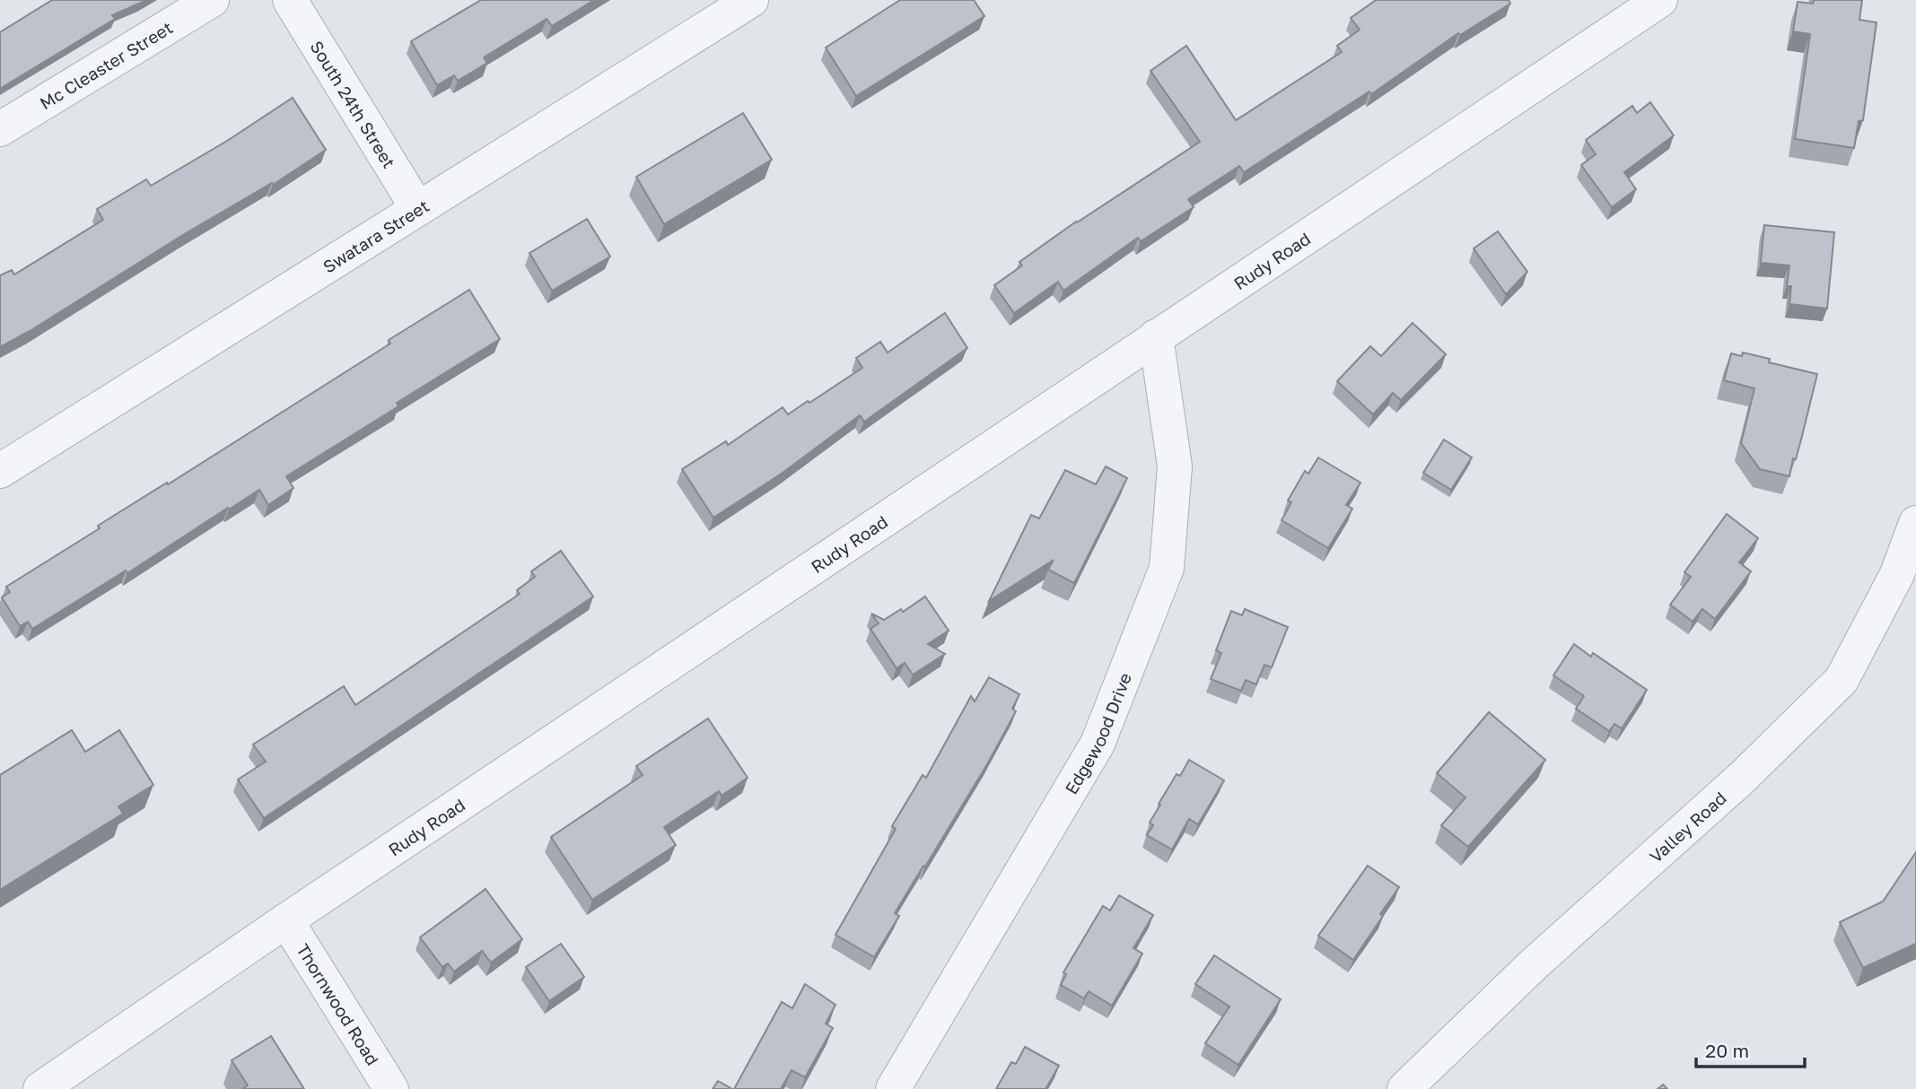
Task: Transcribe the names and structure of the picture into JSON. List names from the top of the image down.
{
  "streets": {
    "street": [
      "Mc Cleaster Street",
      "South 24th Street",
      "Swatara Street",
      "Rudy Road",
      "Edgewood Drive",
      "Valley Road",
      "Thornwood Road"
    ]
  },
  "crossings": [
    ["South 24th Street", "Swatara Street"],
    ["Rudy Road", "Edgewood Drive"],
    ["Rudy Road", "Thornwood Road"]
  ],
  "scale_bar": "20 m"
}
